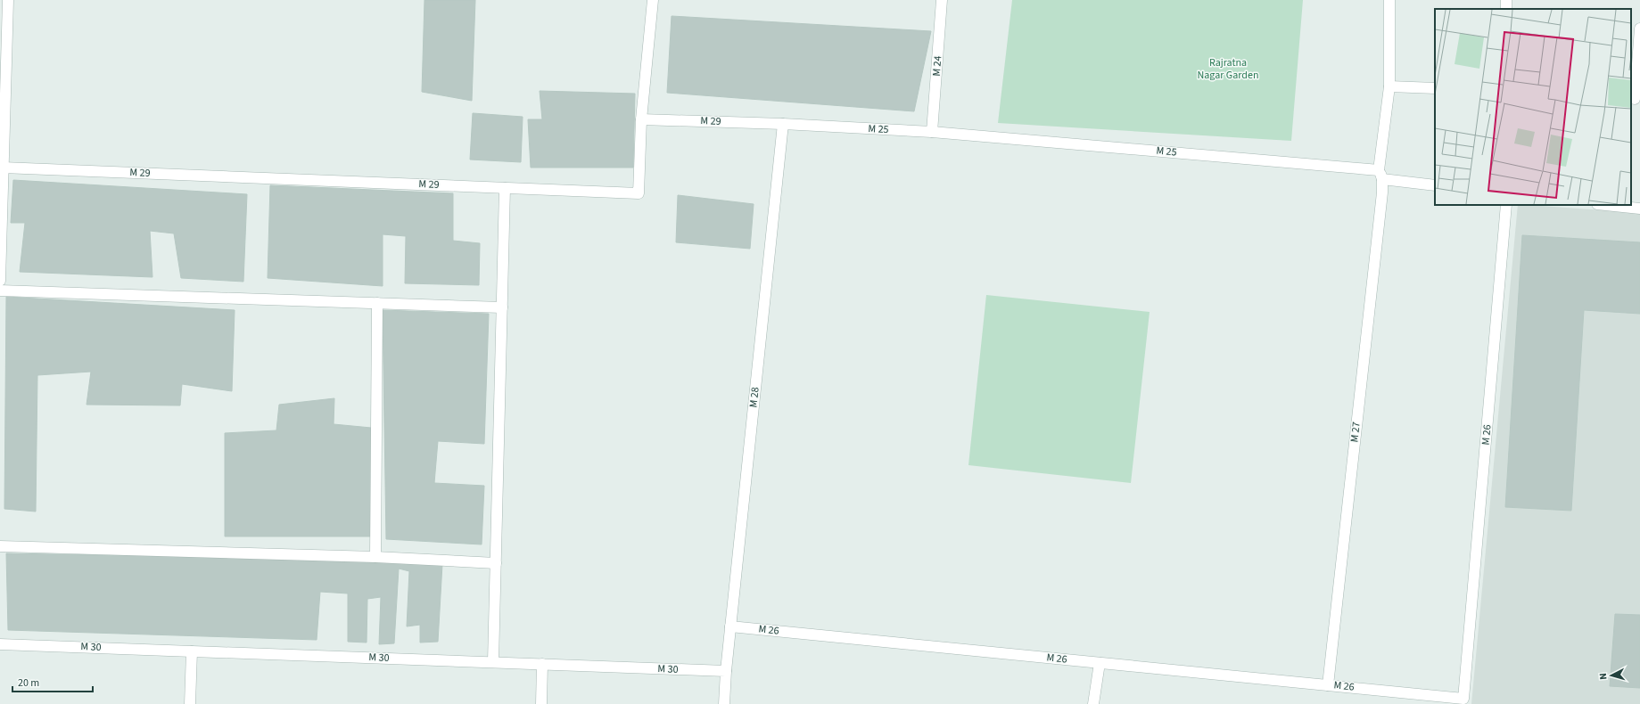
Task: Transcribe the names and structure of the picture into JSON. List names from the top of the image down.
{
  "streets": {
    "street": [
      "M 24",
      "M 29",
      "M 25",
      "M 28",
      "M 27",
      "M 26",
      "M 30"
    ]
  },
  "crossings": [
    ["M 24", "M 25"],
    ["M 29", "M 25"],
    ["M 29", "M 28"],
    ["M 25", "M 28"],
    ["M 25", "M 27"],
    ["M 28", "M 26"],
    ["M 28", "M 30"],
    ["M 27", "M 26"]
  ],
  "parks": ["Rajratna Nagar Garden"],
  "scale_bar": "20 m",
  "north": "left"
}
